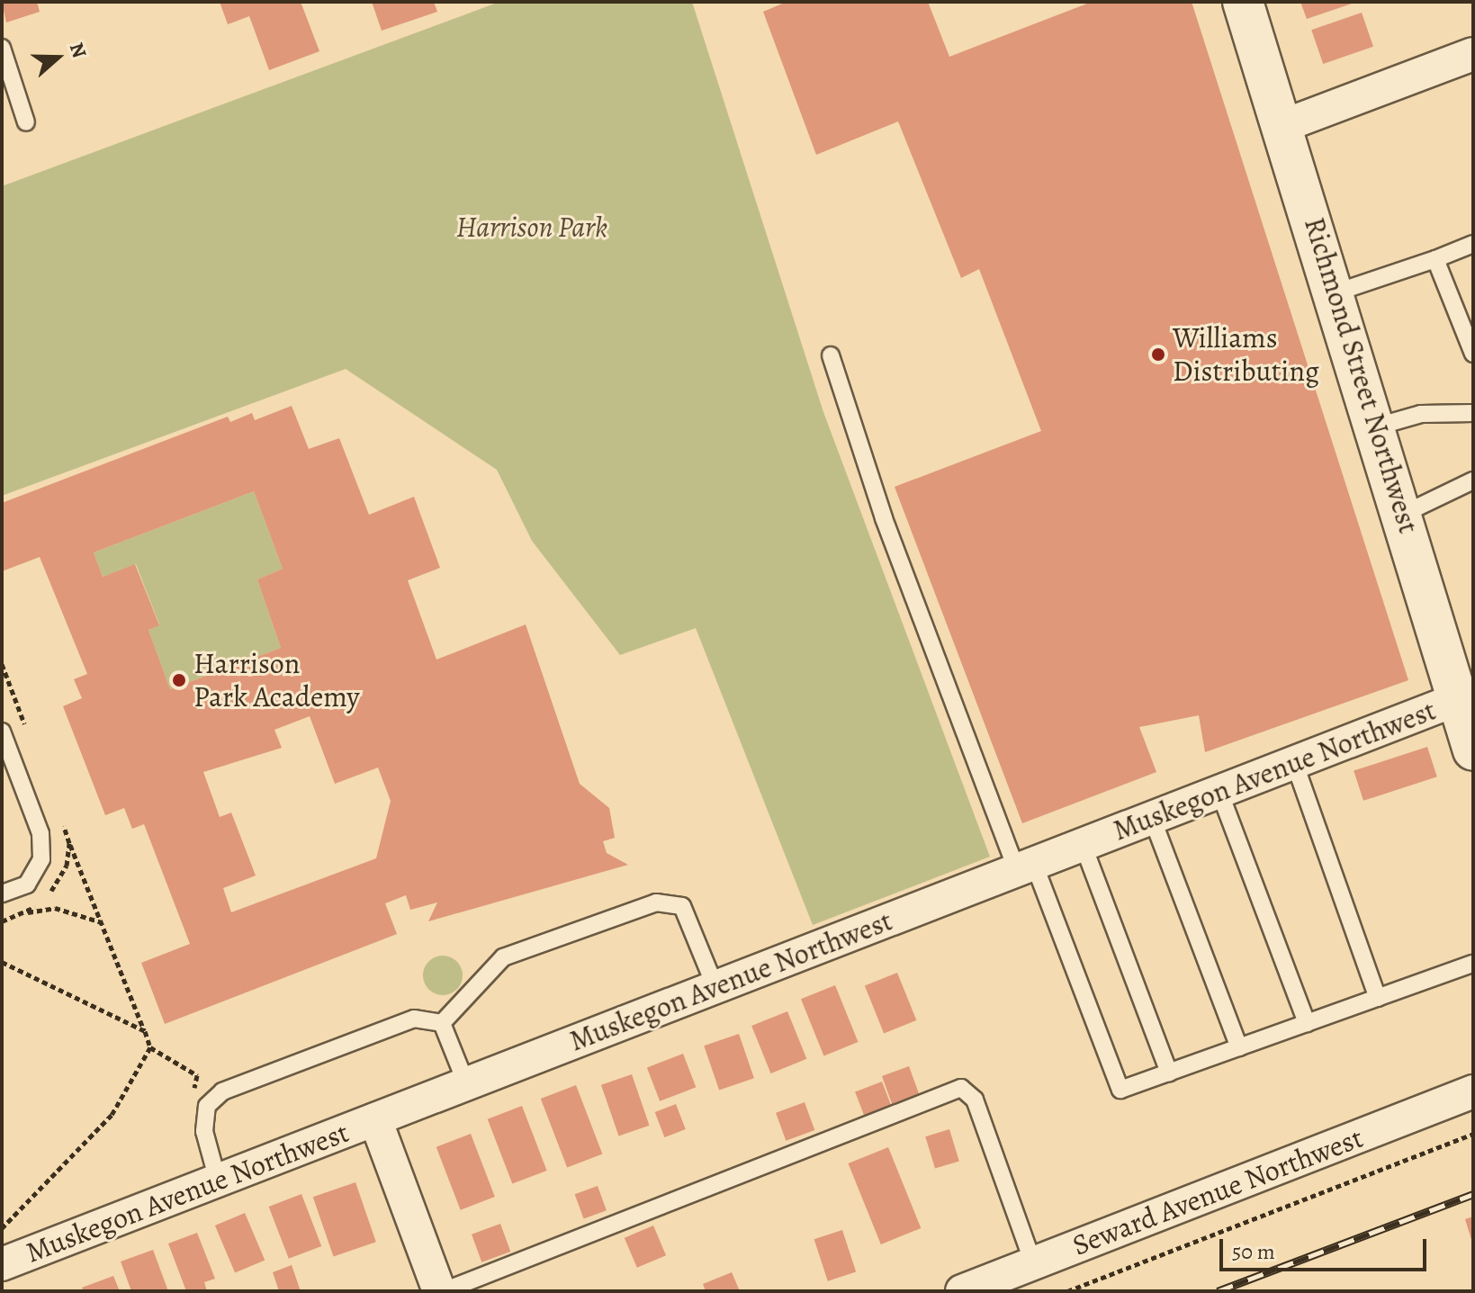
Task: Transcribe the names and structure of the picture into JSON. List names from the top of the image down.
{
  "streets": {
    "street": ["Richmond Street Northwest", "Muskegon Avenue Northwest", "Seward Avenue Northwest"]
  },
  "crossings": [
    ["Richmond Street Northwest", "Muskegon Avenue Northwest"]
  ],
  "parks": ["Harrison Park"],
  "places": ["Williams Distributing", "Harrison Park Academy"],
  "scale_bar": "50 m",
  "north": "right"
}
